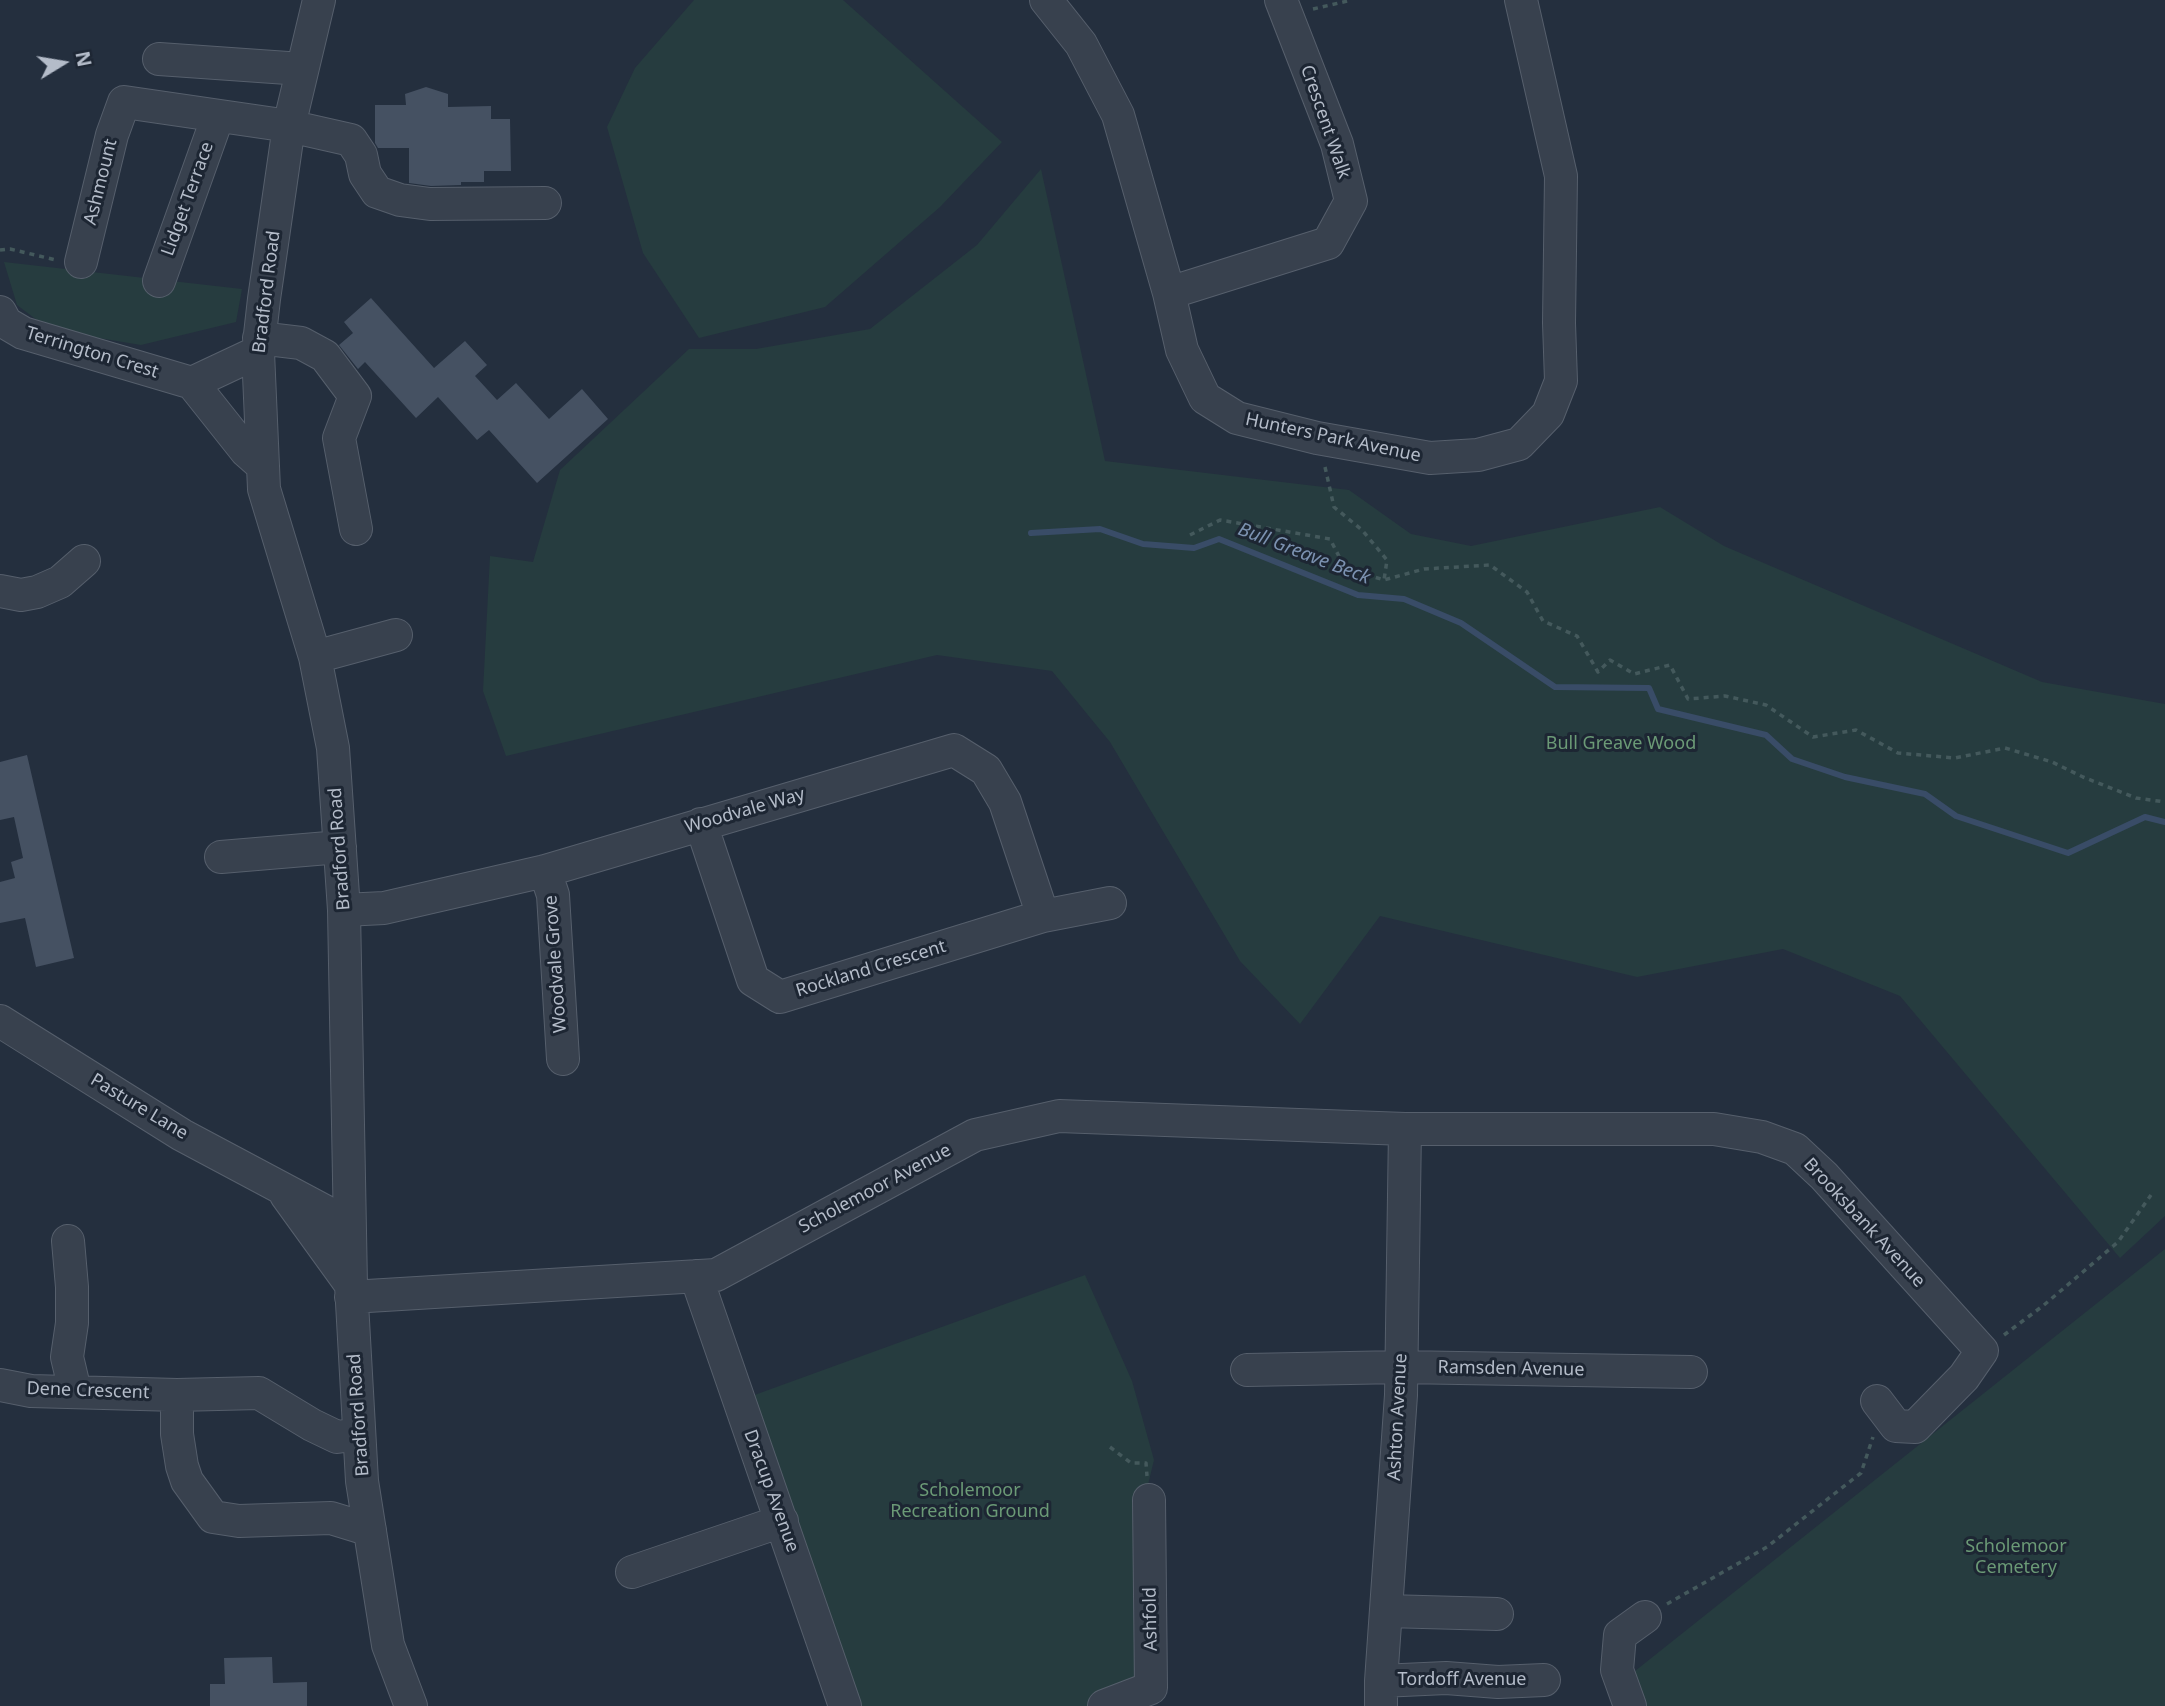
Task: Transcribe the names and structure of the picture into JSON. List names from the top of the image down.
{
  "streets": {
    "street": [
      "Crescent Walk",
      "Ashmount",
      "Lidget Terrace",
      "Bradford Road",
      "Terrington Crest",
      "Hunters Park Avenue",
      "Woodvale Way",
      "Woodvale Grove",
      "Rockland Crescent",
      "Pasture Lane",
      "Scholemoor Avenue",
      "Brooksbank Avenue",
      "Ramsden Avenue",
      "Dene Crescent",
      "Ashton Avenue",
      "Dracup Avenue",
      "Ashfold",
      "Tordoff Avenue"
    ]
  },
  "crossings": [
    ["Crescent Walk", "Hunters Park Avenue"],
    ["Ashmount", "Lidget Terrace"],
    ["Lidget Terrace", "Bradford Road"],
    ["Bradford Road", "Woodvale Way"],
    ["Bradford Road", "Pasture Lane"],
    ["Bradford Road", "Scholemoor Avenue"],
    ["Bradford Road", "Dene Crescent"],
    ["Woodvale Way", "Woodvale Grove"],
    ["Woodvale Way", "Rockland Crescent"],
    ["Pasture Lane", "Scholemoor Avenue"],
    ["Scholemoor Avenue", "Brooksbank Avenue"],
    ["Scholemoor Avenue", "Ashton Avenue"],
    ["Scholemoor Avenue", "Dracup Avenue"],
    ["Brooksbank Avenue", "Ashton Avenue"],
    ["Ramsden Avenue", "Ashton Avenue"],
    ["Ashton Avenue", "Tordoff Avenue"]
  ],
  "water": ["Bull Greave Beck"],
  "parks": ["Bull Greave Wood", "Scholemoor Recreation Ground", "Scholemoor Cemetery"],
  "north": "right"
}
